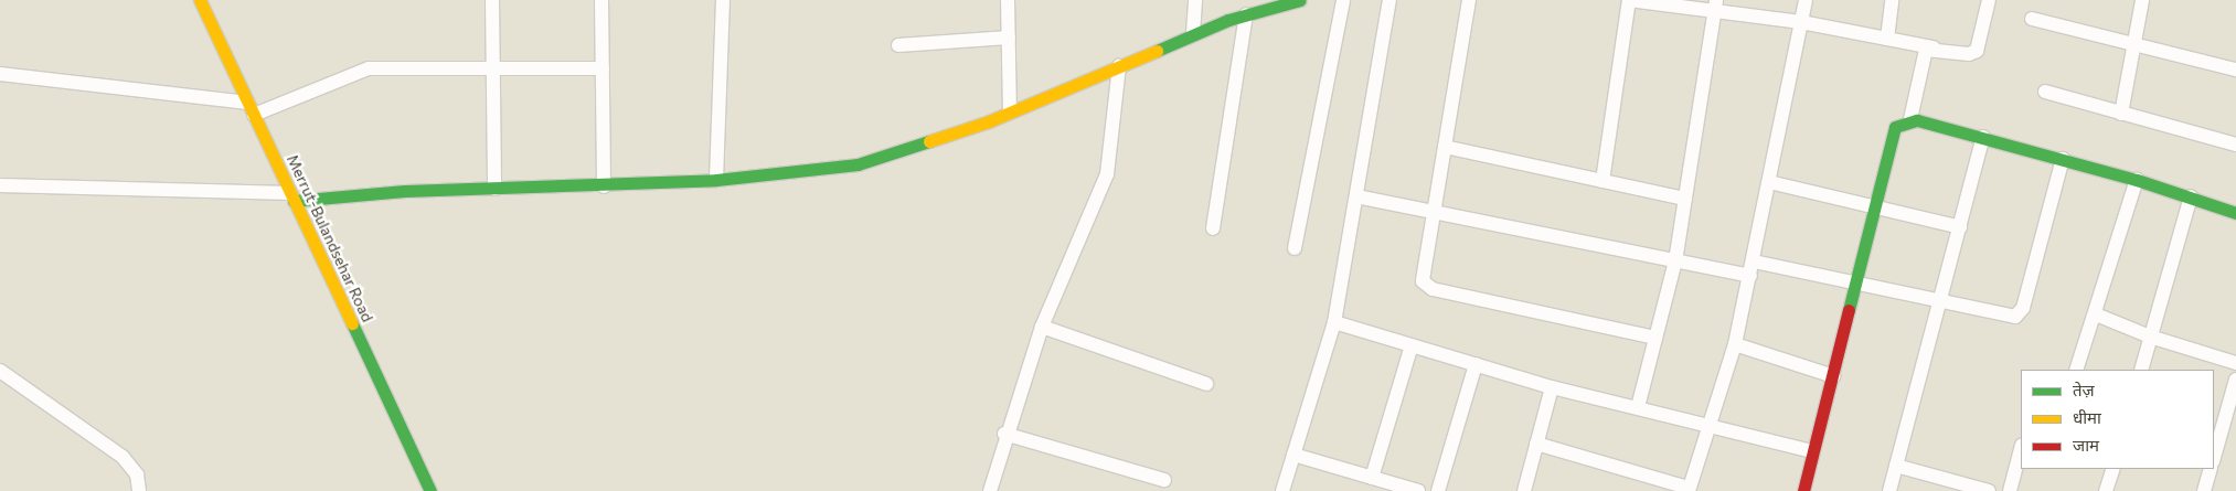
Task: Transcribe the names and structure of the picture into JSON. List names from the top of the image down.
{
  "streets": {
    "street": ["Merrut-Bulandsehar Road"]
  },
  "legend": ["तेज़", "धीमा", "जाम"]
}
